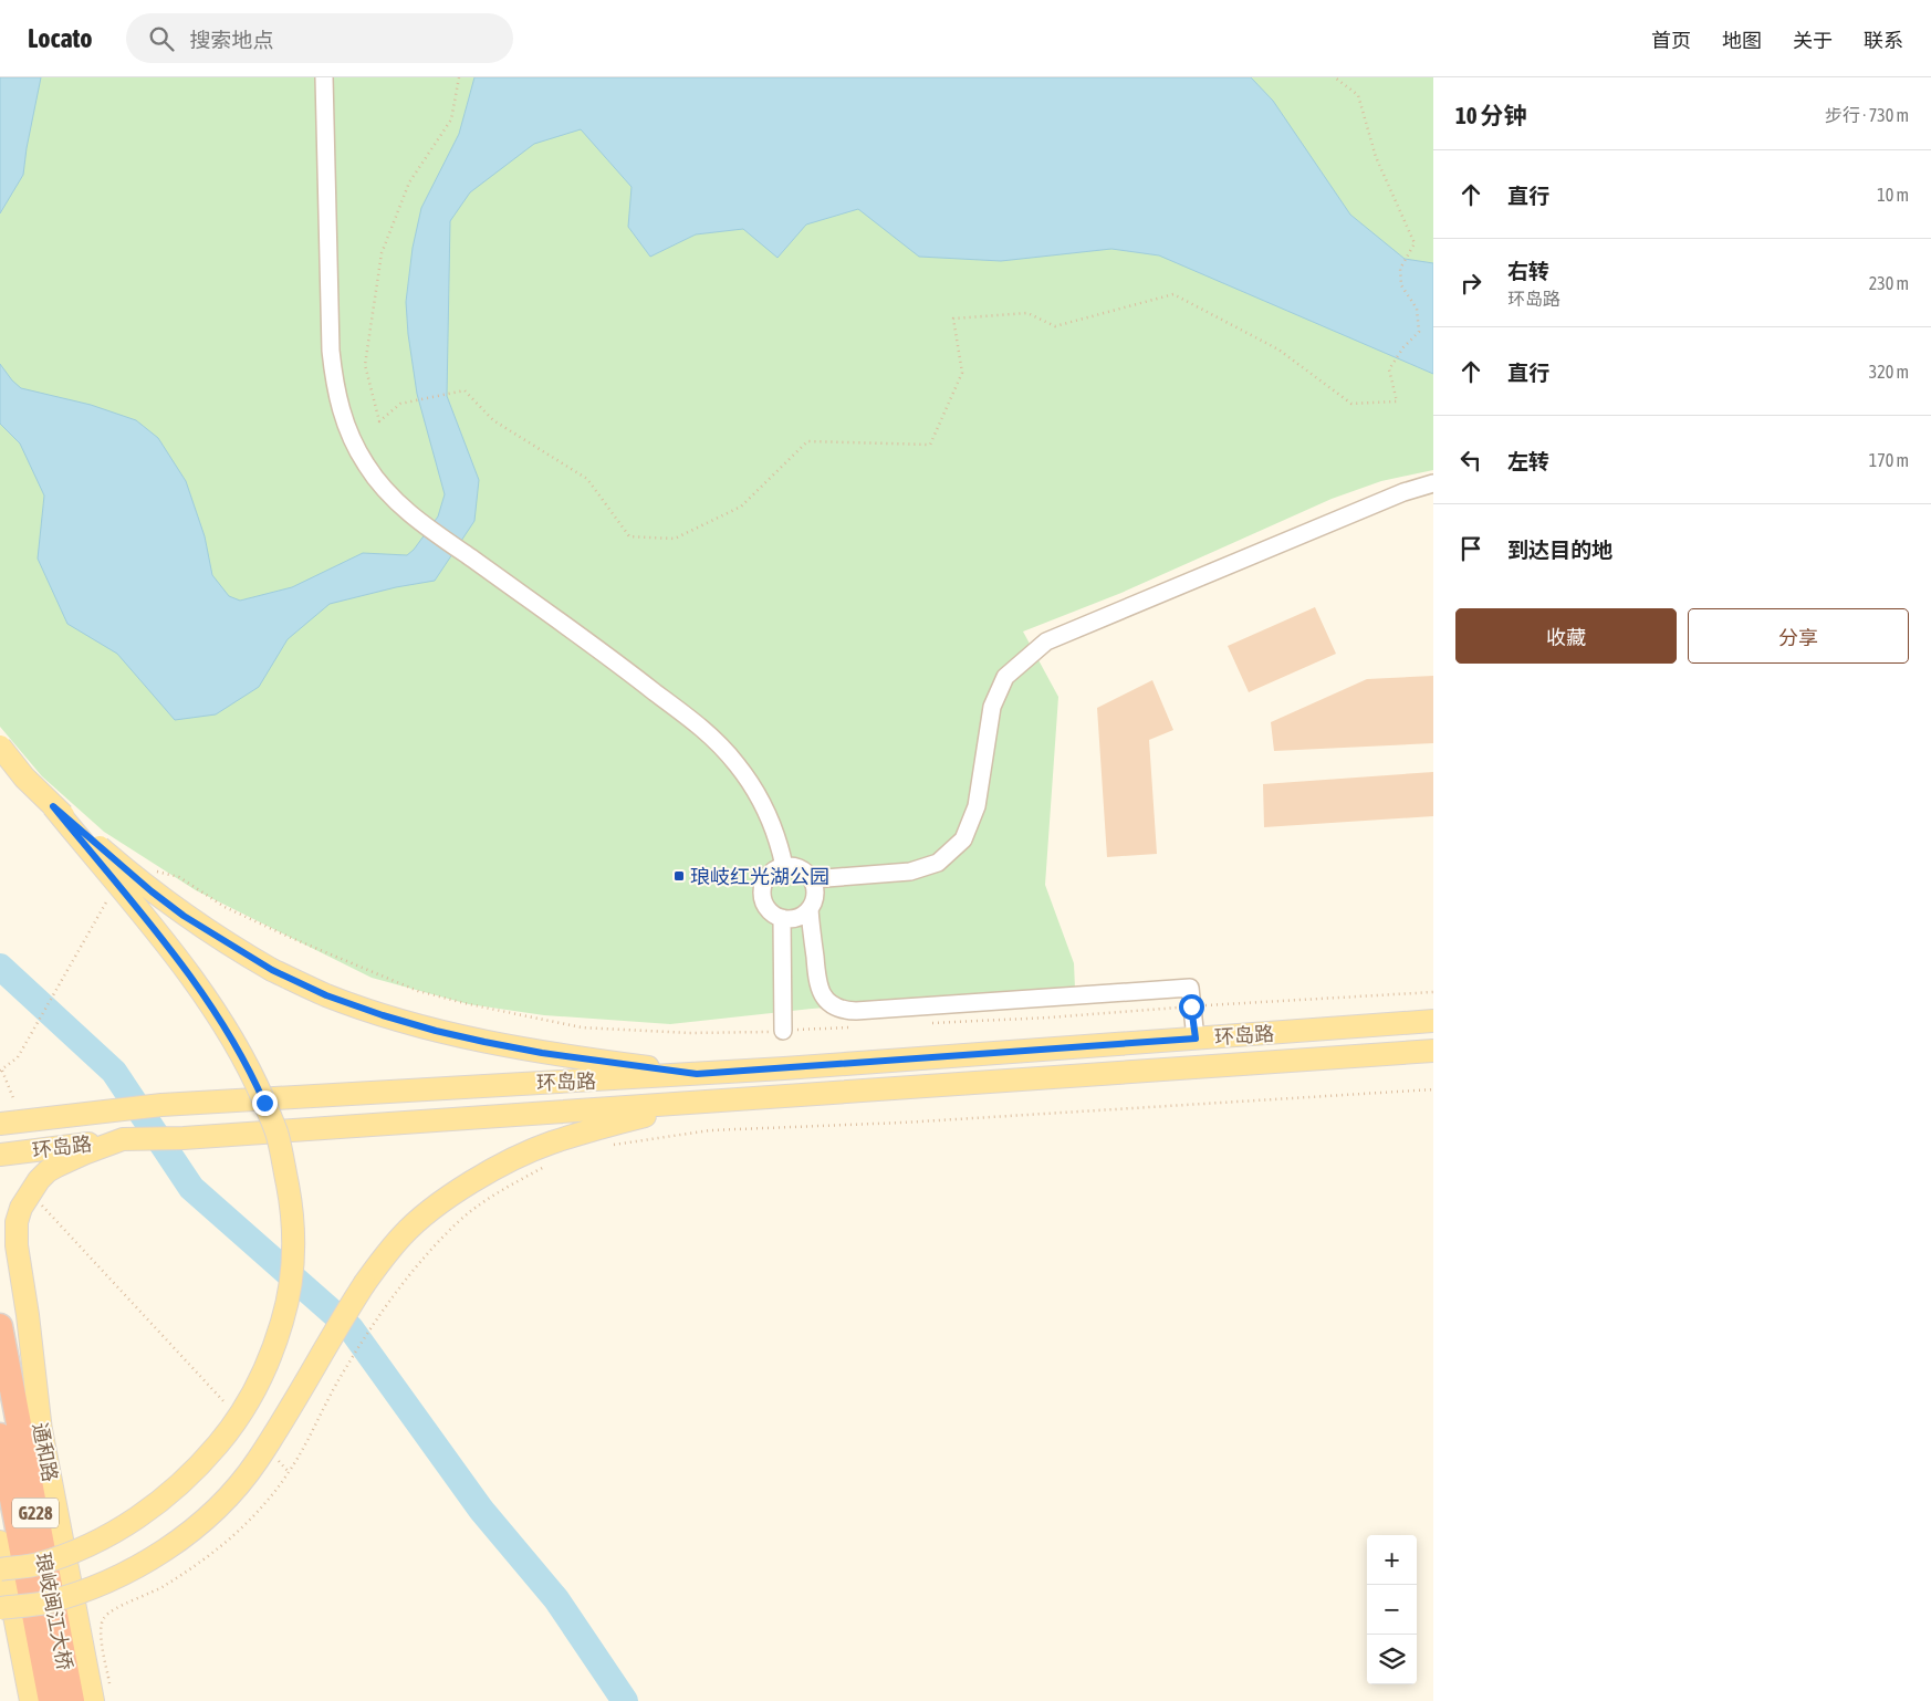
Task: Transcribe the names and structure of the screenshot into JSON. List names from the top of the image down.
{
  "streets": {
    "highway": ["G228", "琅岐闽江大桥"],
    "main road": ["环岛路", "通和路"]
  },
  "places": {
    "transit": ["琅岐红光湖公园"]
  },
  "page": {
    "header": "Locato",
    "search": "搜索地点",
    "nav": [
      "首页",
      "地图",
      "关于",
      "联系"
    ],
    "heading": ["10 分钟", "步行 · 730 m"],
    "list": [
      ["直行", "10 m"],
      ["右转", "环岛路", "230 m"],
      ["直行", "320 m"],
      ["左转", "170 m"],
      "到达目的地"
    ],
    "buttons": ["收藏", "分享"],
    "map_buttons": ["+", "−"]
  }
}
